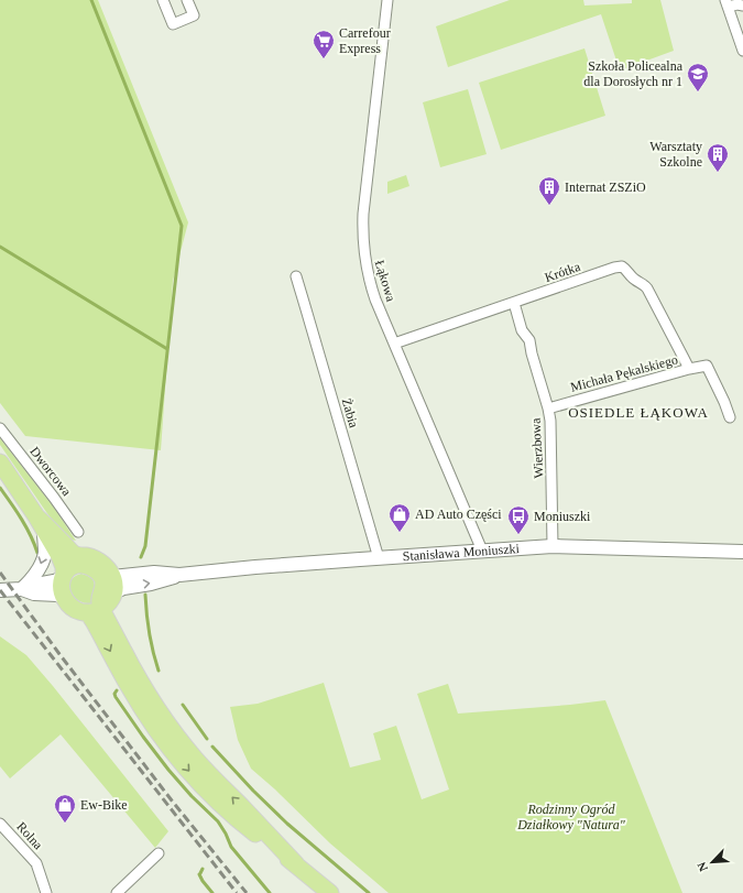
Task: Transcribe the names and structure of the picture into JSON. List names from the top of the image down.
{
  "streets": {
    "street": [
      "Krótka",
      "Łąkowa",
      "Michała Pękalskiego",
      "Żabia",
      "Wierzbowa",
      "Dworcowa",
      "Stanisława Moniuszki",
      "Rolna"
    ]
  },
  "crossings": [
    ["Krótka", "Łąkowa"],
    ["Krótka", "Michała Pękalskiego"],
    ["Krótka", "Wierzbowa"],
    ["Łąkowa", "Stanisława Moniuszki"],
    ["Michała Pękalskiego", "Wierzbowa"],
    ["Żabia", "Stanisława Moniuszki"],
    ["Wierzbowa", "Stanisława Moniuszki"]
  ],
  "districts": ["OSIEDLE ŁĄKOWA"],
  "parks": ["Rodzinny Ogród Działkowy \"Natura\""],
  "places": {
    "supermarket": ["Carrefour Express"],
    "school or university": ["Szkoła Policealna dla Dorosłych nr 1"],
    "building": ["Warsztaty Szkolne", "Internat ZSZiO"],
    "shop": ["AD Auto Części", "Ew-Bike"],
    "bus stop": ["Moniuszki"]
  },
  "north": "bottom left"
}
